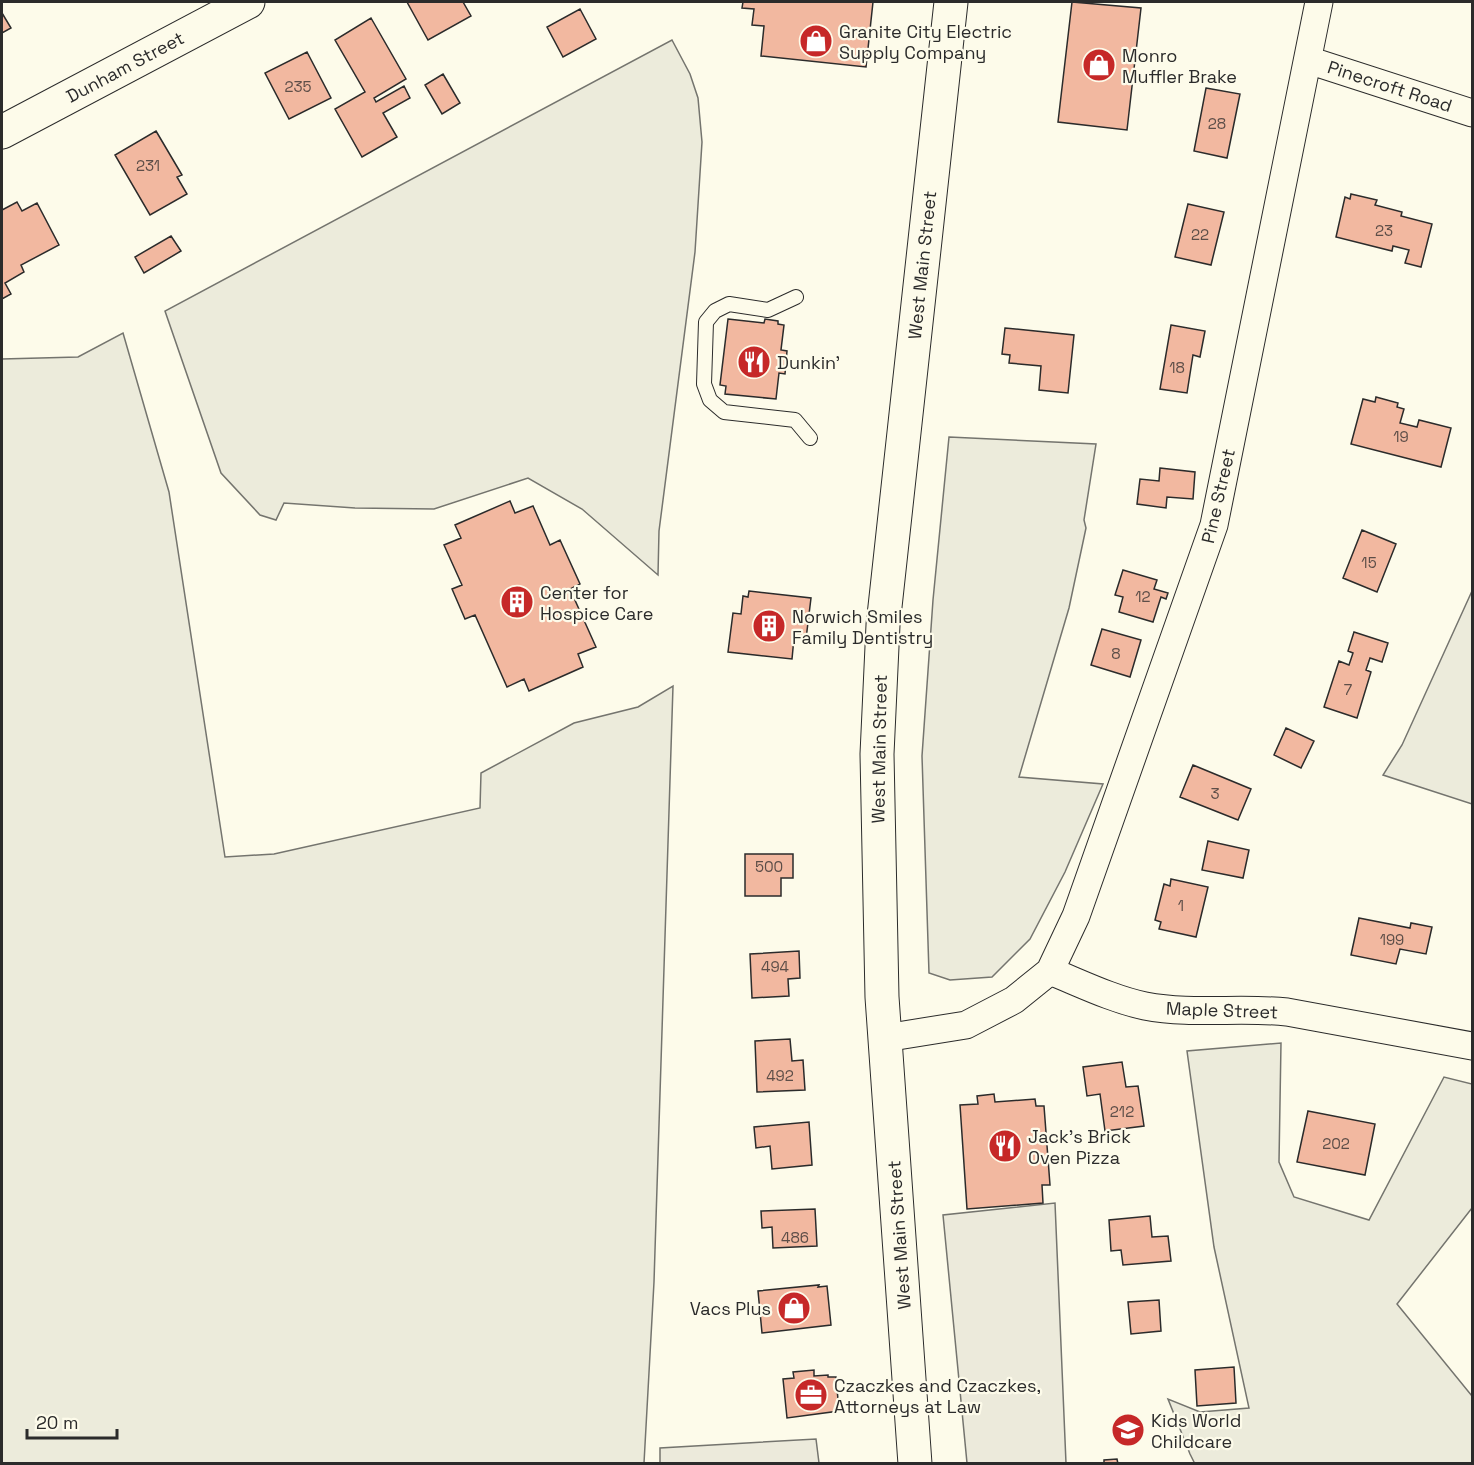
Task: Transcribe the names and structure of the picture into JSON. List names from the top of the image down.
{
  "streets": {
    "main road": ["Dunham Street", "West Main Street"],
    "street": ["Pinecroft Road", "Pine Street", "Maple Street"]
  },
  "crossings": [
    ["Pinecroft Road", "Pine Street"],
    ["Pine Street", "Maple Street"]
  ],
  "places": {
    "shop": ["Granite City Electric Supply Company", "Monro Muffler Brake", "Vacs Plus"],
    "restaurant": ["Dunkin'", "Jack's Brick Oven Pizza"],
    "building": ["Center for Hospice Care", "Norwich Smiles Family Dentistry"],
    "office": ["Czaczkes and Czaczkes, Attorneys at Law"],
    "school or university": ["Kids World Childcare"]
  },
  "house_numbers": [
    "235",
    "28",
    "231",
    "23",
    "22",
    "18",
    "19",
    "15",
    "12",
    "8",
    "7",
    "3",
    "500",
    "1",
    "199",
    "494",
    "492",
    "212",
    "202",
    "486"
  ],
  "scale_bar": "20 m"
}
